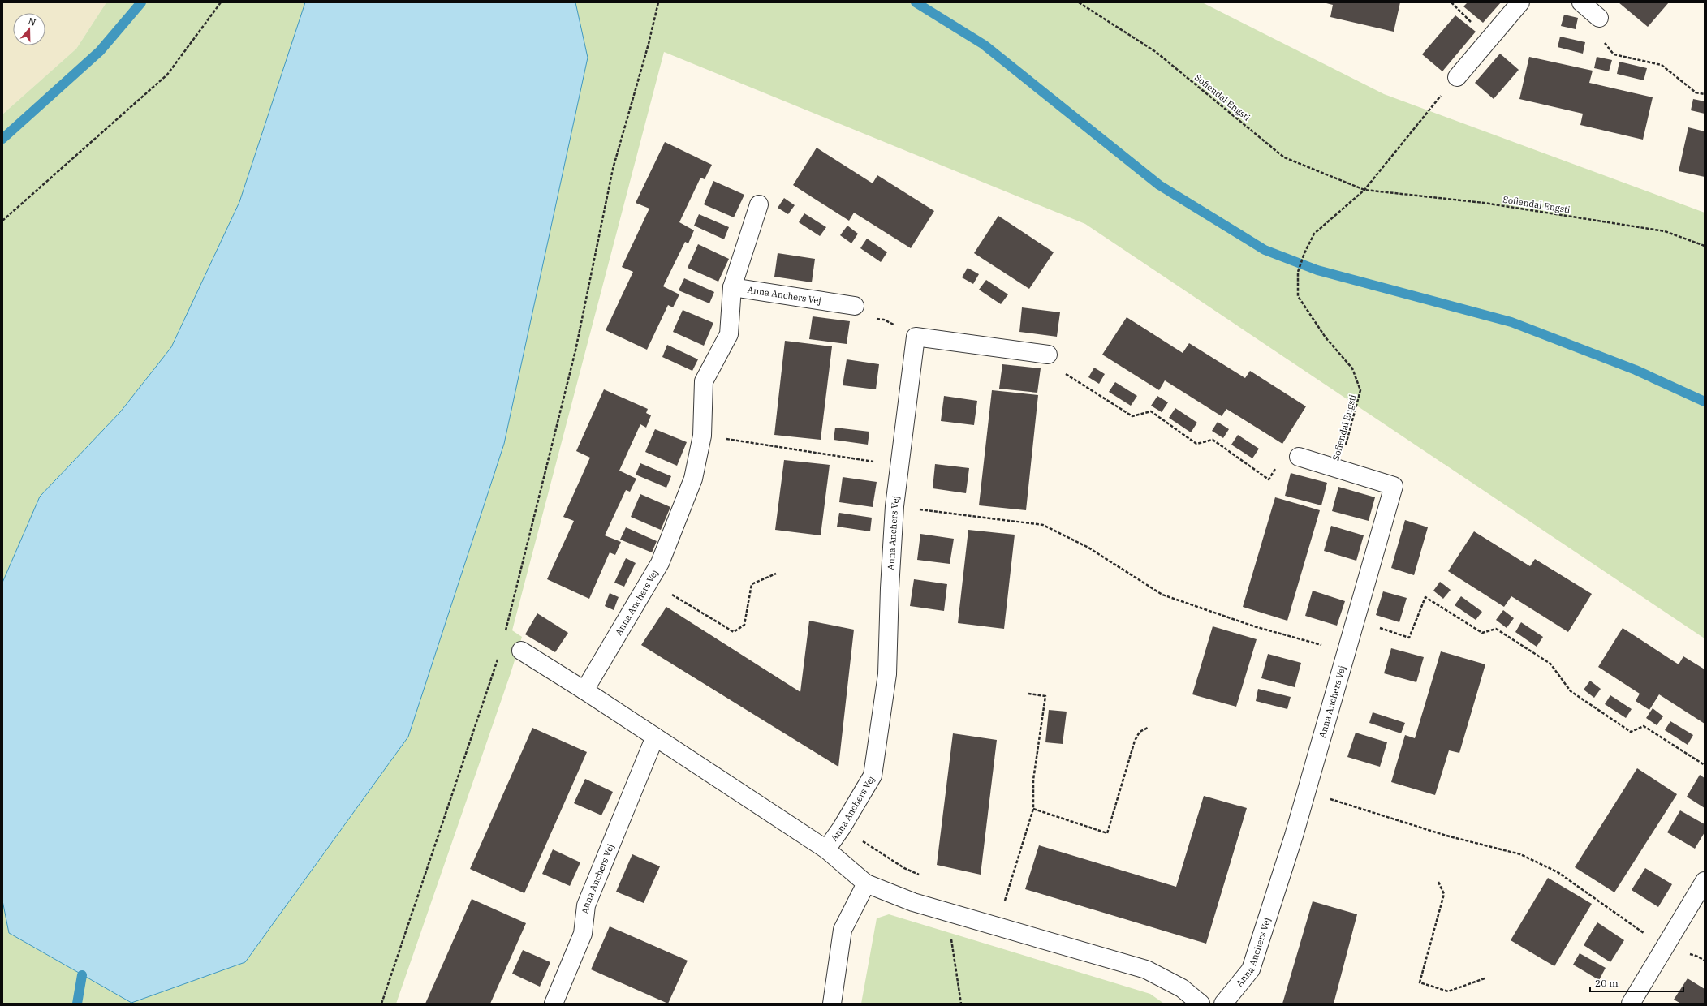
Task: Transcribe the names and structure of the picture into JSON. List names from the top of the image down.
{
  "streets": {
    "street": ["Anna Anchers Vej"],
    "path": ["Sofiendal Engsti"]
  },
  "crossings": [
    ["Sofiendal Engsti", "Anna Anchers Vej"]
  ],
  "scale_bar": "20 m",
  "north": "top"
}
